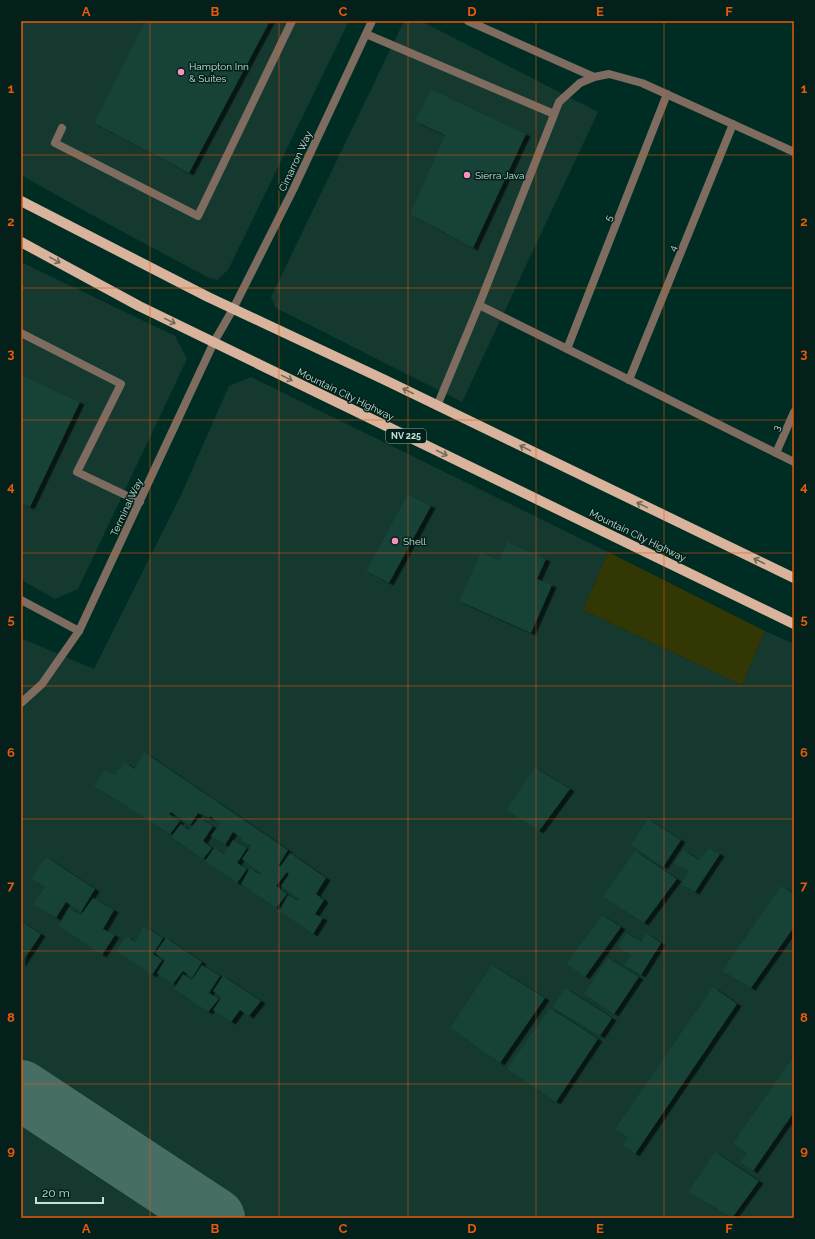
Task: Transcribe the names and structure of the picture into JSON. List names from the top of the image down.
{
  "streets": {
    "main road": ["Mountain City Highway", "NV 225"],
    "street": [
      "Cimarron Way",
      "5",
      "4",
      "3",
      "Terminal Way"
    ]
  },
  "crossings": [
    ["Cimarron Way", "Terminal Way"],
    ["Mountain City Highway", "Terminal Way"]
  ],
  "places": ["Hampton Inn & Suites", "Sierra Java", "Shell"],
  "scale_bar": "20 m",
  "grid": {
    "columns": [
      "A",
      "B",
      "C",
      "D",
      "E",
      "F"
    ],
    "rows": [
      "1",
      "2",
      "3",
      "4",
      "5",
      "6",
      "7",
      "8",
      "9"
    ]
  }
}
